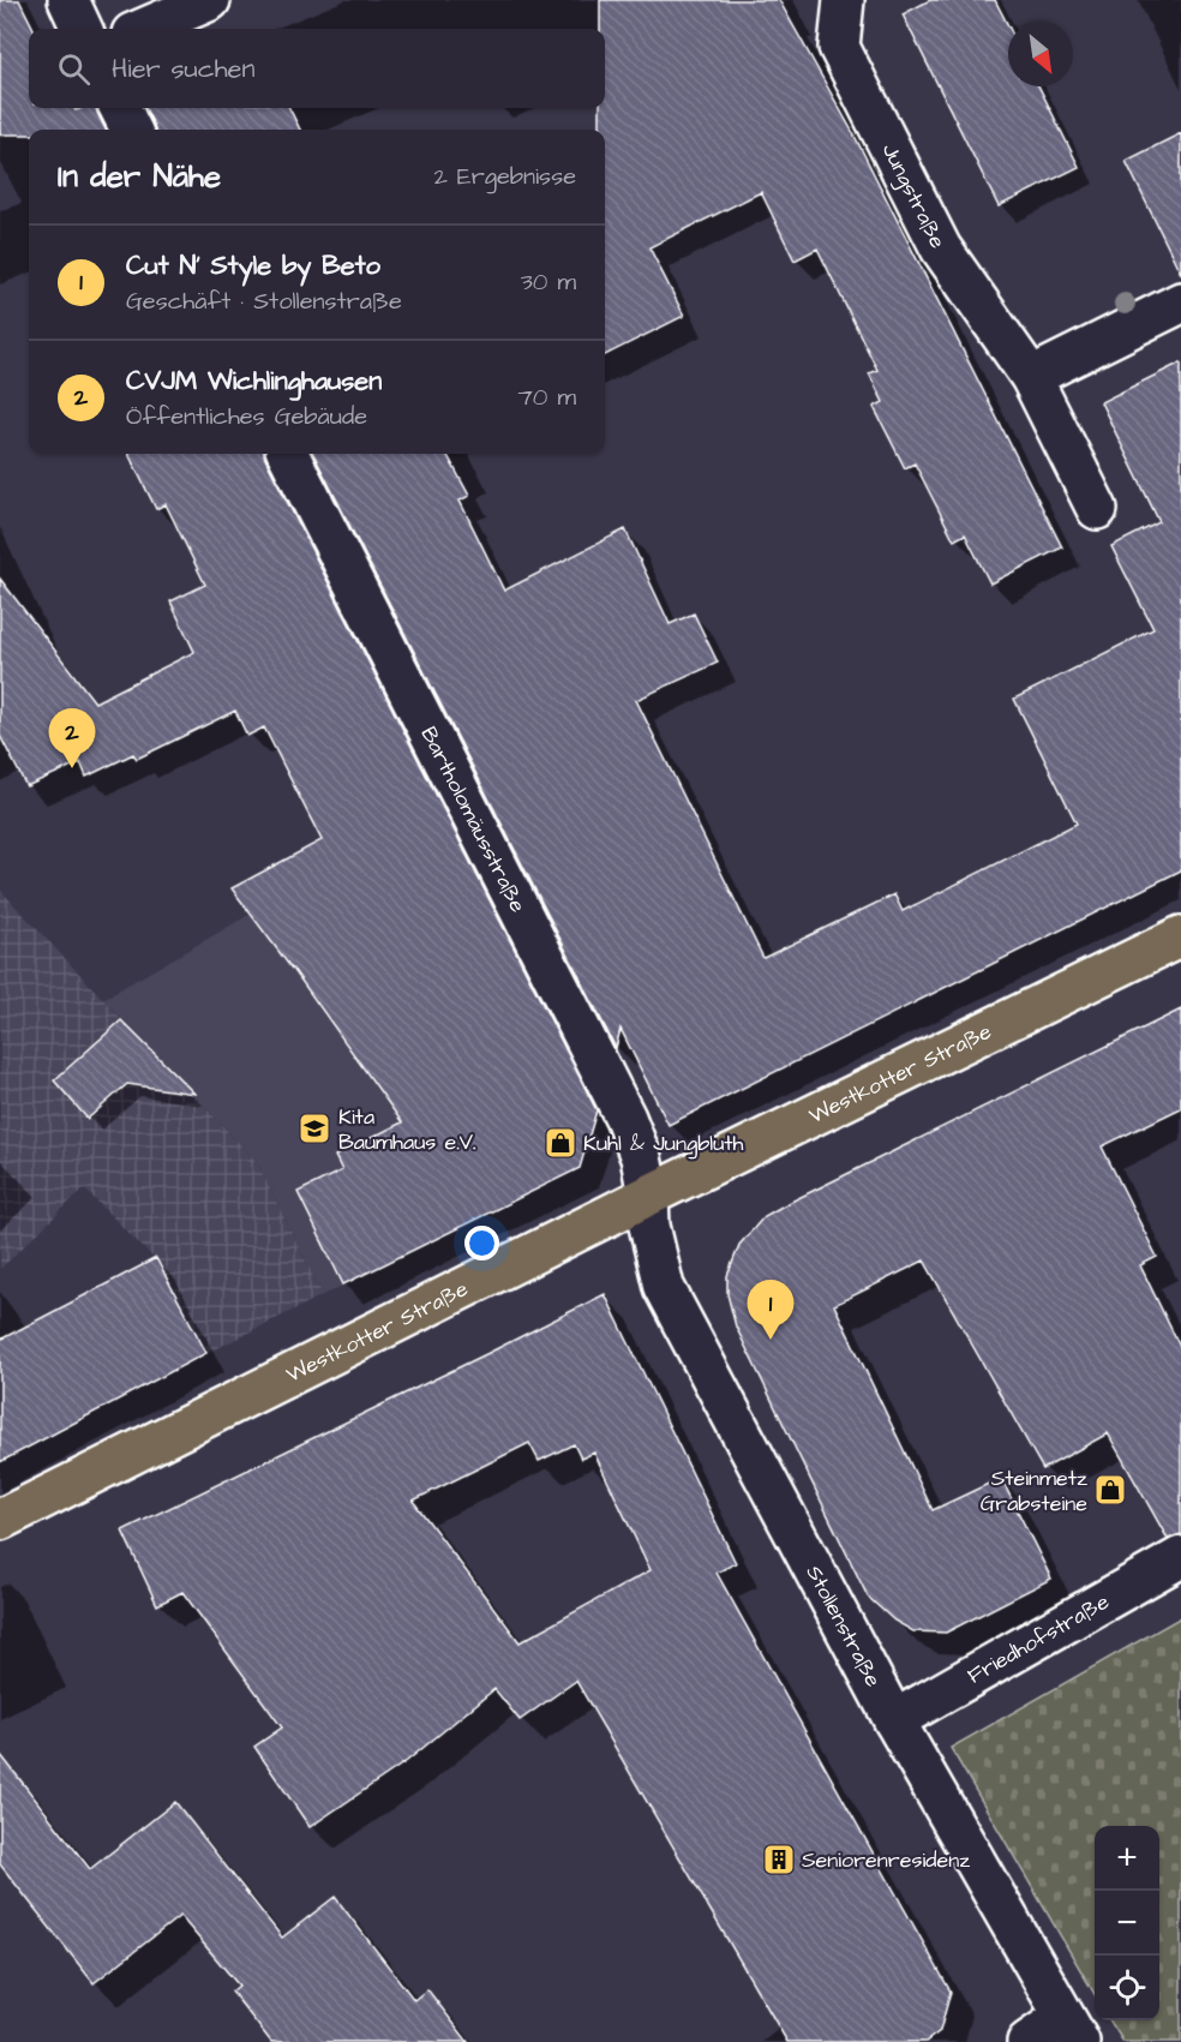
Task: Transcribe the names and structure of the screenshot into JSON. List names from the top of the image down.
{
  "streets": {
    "main road": ["Westkotter Straße"],
    "street": [
      "Jungstraße",
      "Bartholomäusstraße",
      "Stollenstraße",
      "Friedhofstraße"
    ]
  },
  "crossings": [
    ["Bartholomäusstraße", "Westkotter Straße"],
    ["Bartholomäusstraße", "Stollenstraße"],
    ["Westkotter Straße", "Stollenstraße"],
    ["Stollenstraße", "Friedhofstraße"]
  ],
  "places": {
    "school or university": ["Kita Baumhaus e.V."],
    "shop": ["Kuhl & Jungbluth", "Steinmetz Grabsteine"],
    "building": ["Seniorenresidenz"]
  },
  "north": "bottom right",
  "page": {
    "search": "Hier suchen",
    "heading": ["In der Nähe", "2 Ergebnisse"],
    "list": [
      {
        "mark": "1",
        "name": "Cut N' Style by Beto",
        "note": "Geschäft · Stollenstraße",
        "value": "30 m"
      },
      {
        "mark": "2",
        "name": "CVJM Wichlinghausen",
        "note": "Öffentliches Gebäude",
        "value": "70 m"
      }
    ],
    "pins": ["2", "1"],
    "map_buttons": ["+", "−"]
  }
}
